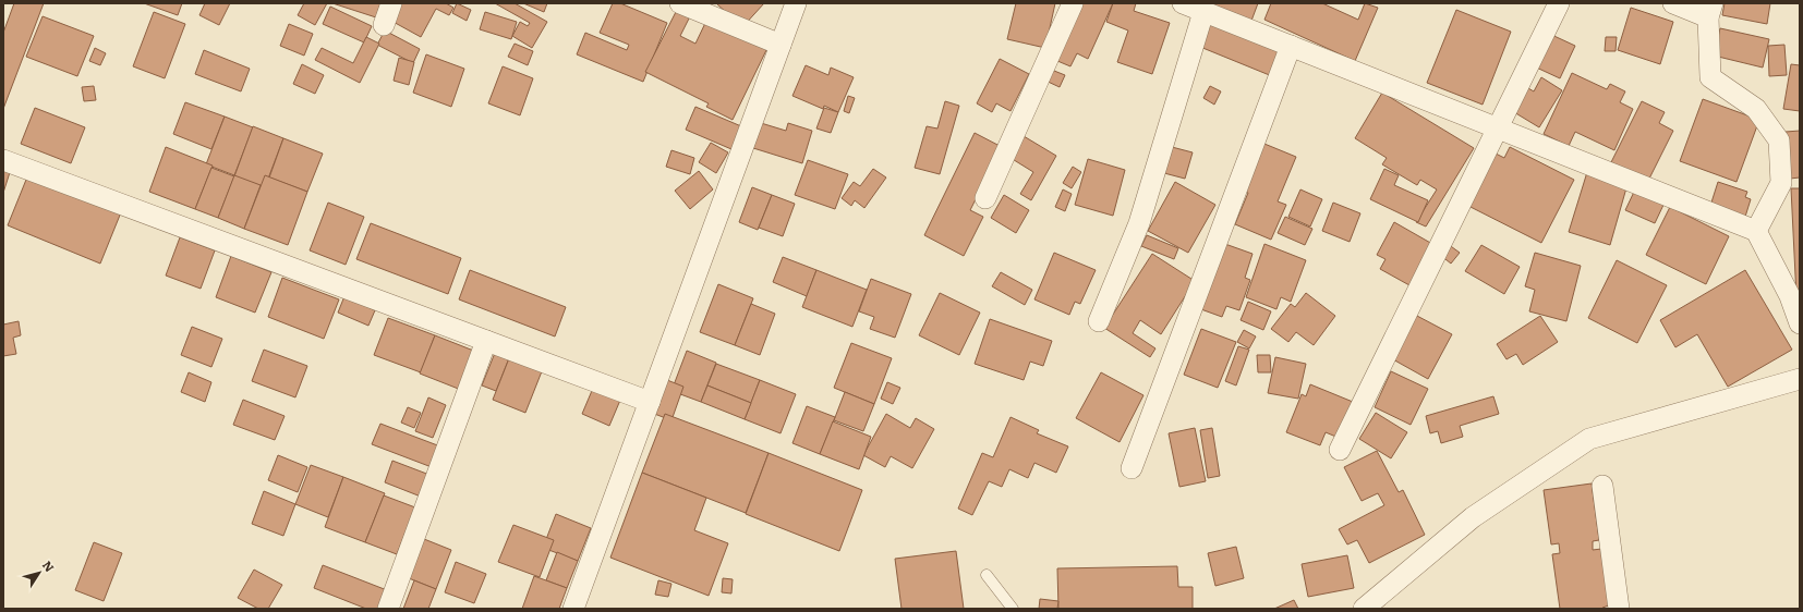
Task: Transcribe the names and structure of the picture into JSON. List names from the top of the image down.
{
  "north": "top right"
}
